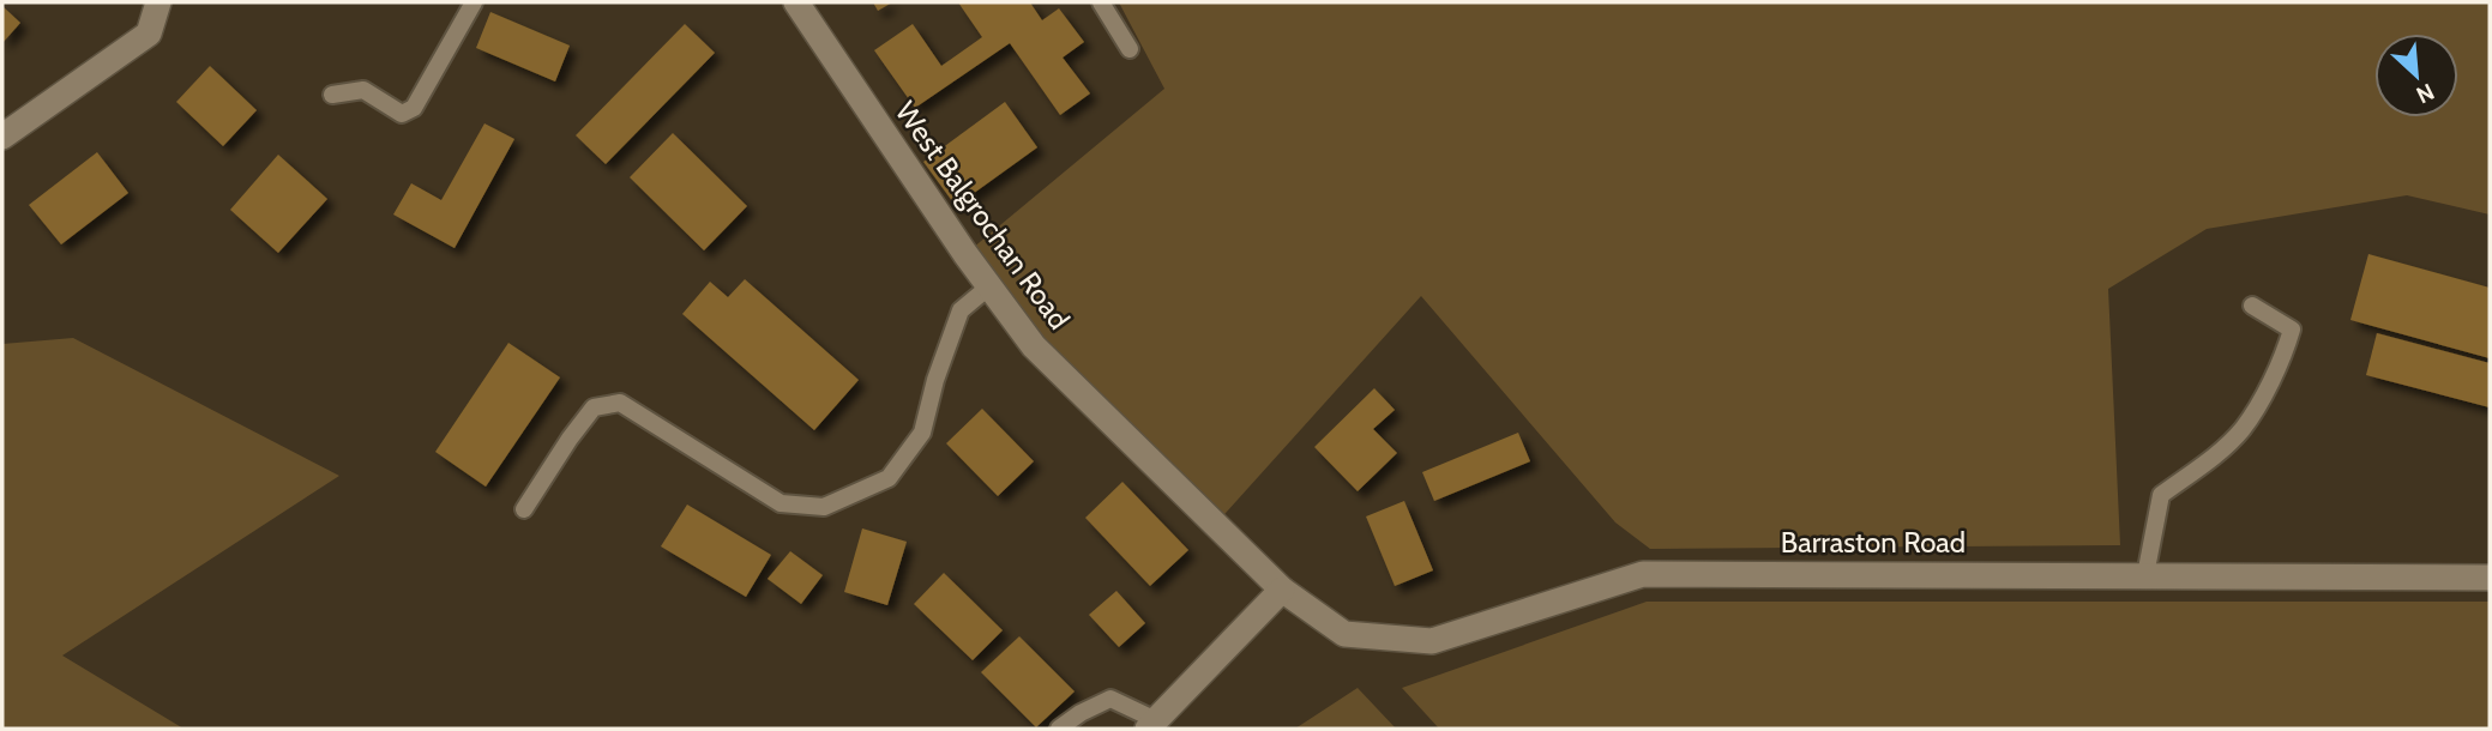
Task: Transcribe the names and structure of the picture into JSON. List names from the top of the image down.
{
  "streets": {
    "street": ["West Balgrochan Road", "Barraston Road"]
  },
  "crossings": [
    ["West Balgrochan Road", "Barraston Road"]
  ],
  "north": "bottom right"
}
